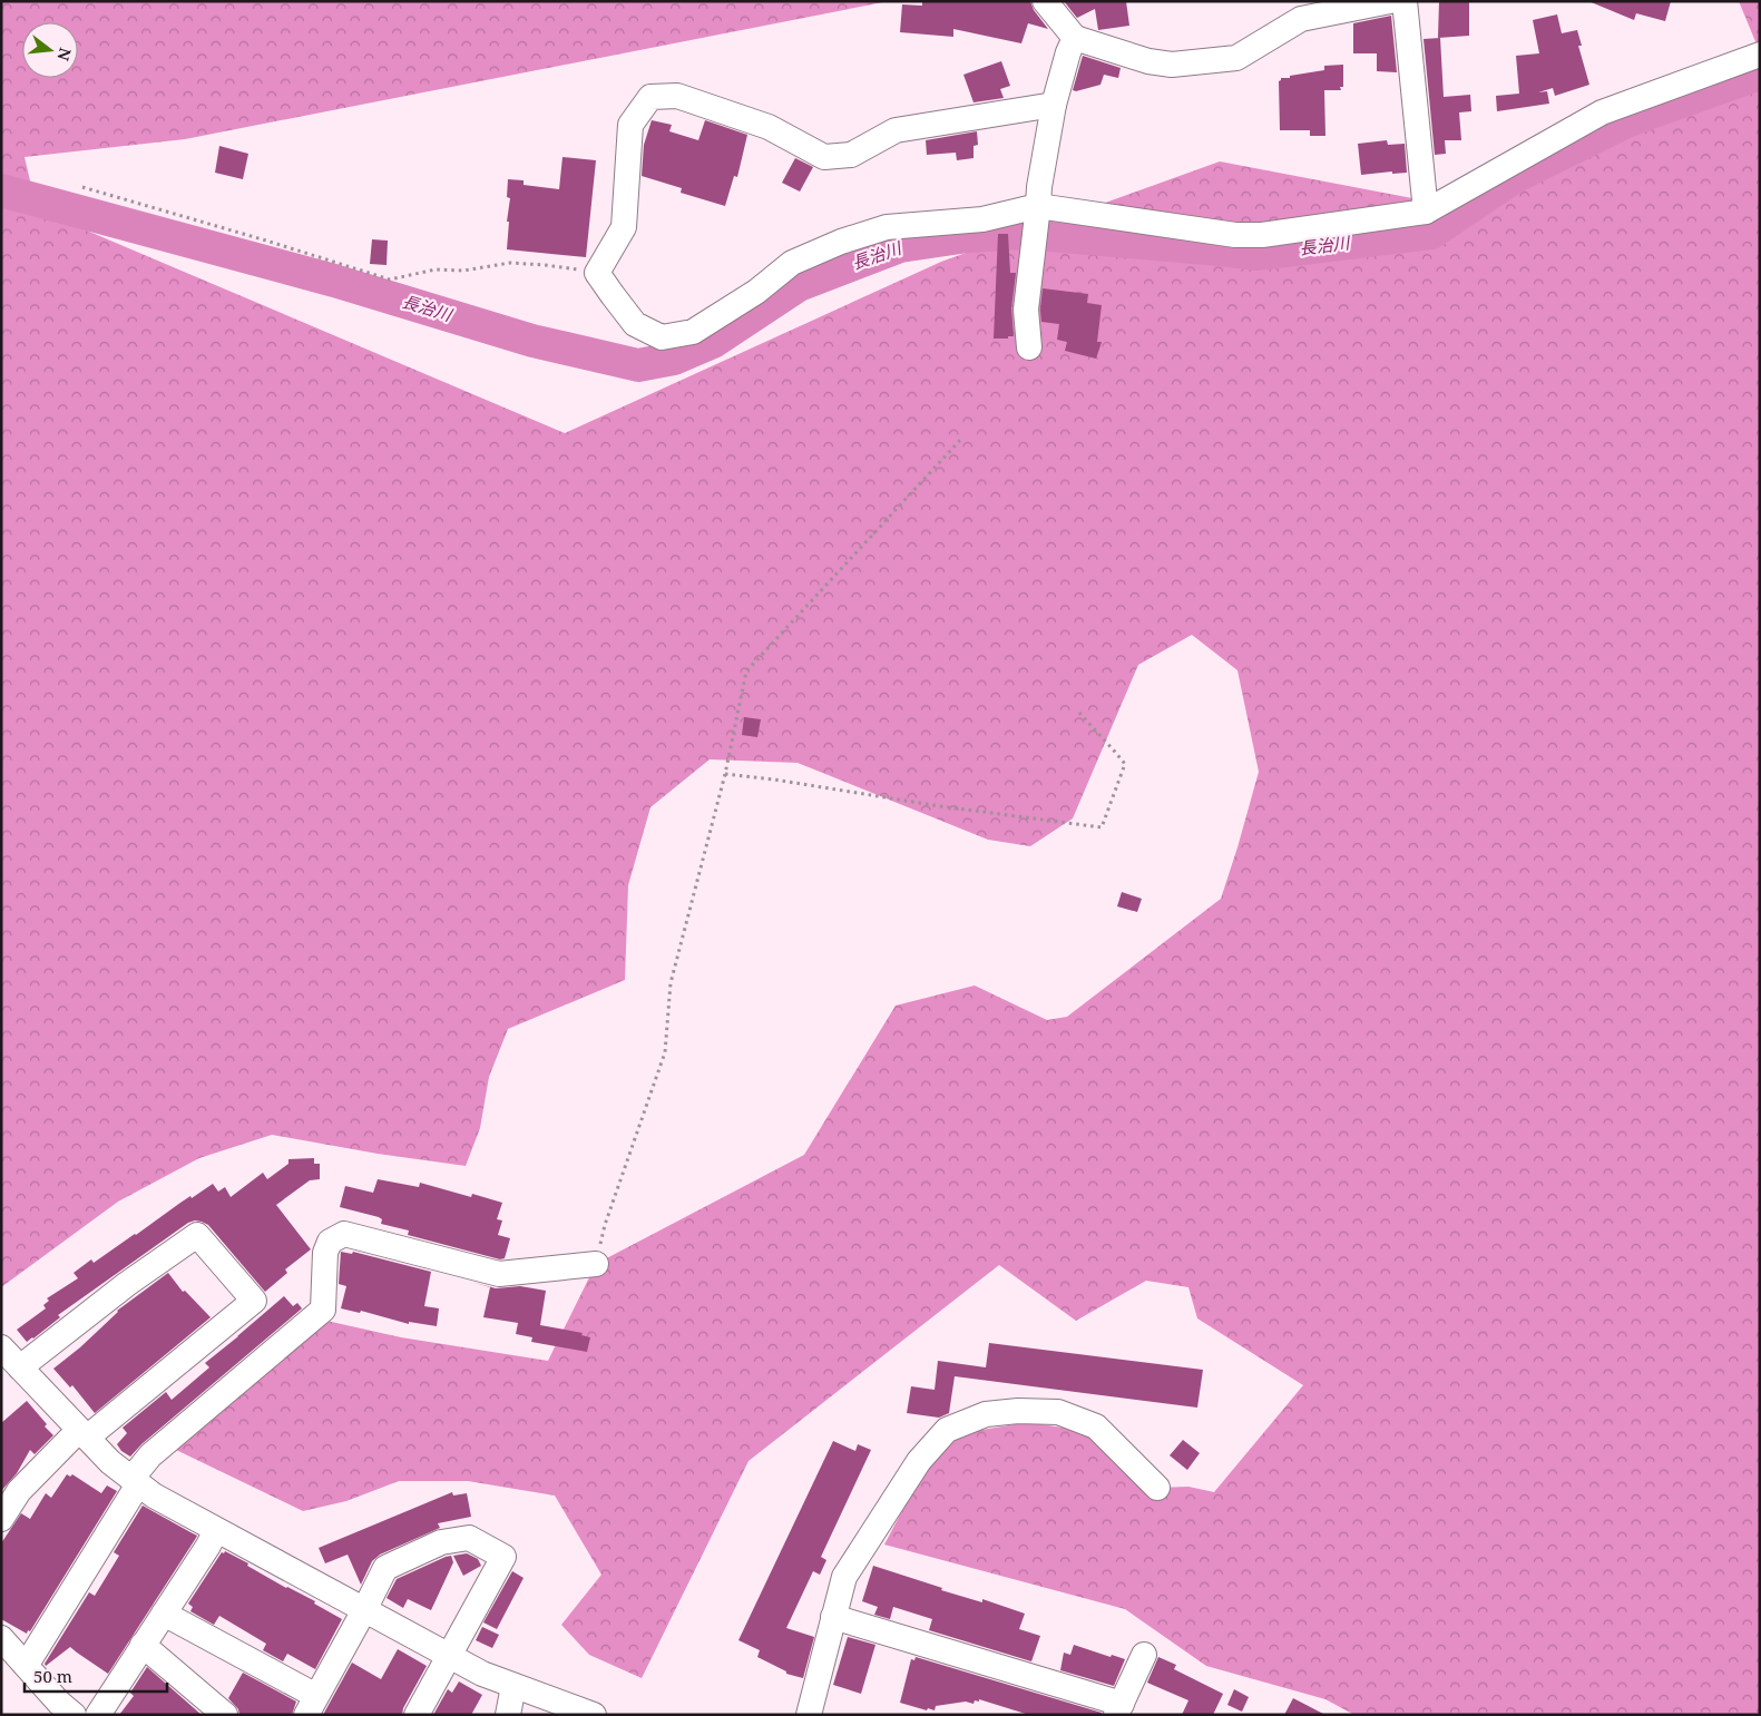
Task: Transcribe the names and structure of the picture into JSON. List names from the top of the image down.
{
  "water": ["長治川"],
  "scale_bar": "50 m",
  "north": "right"
}
